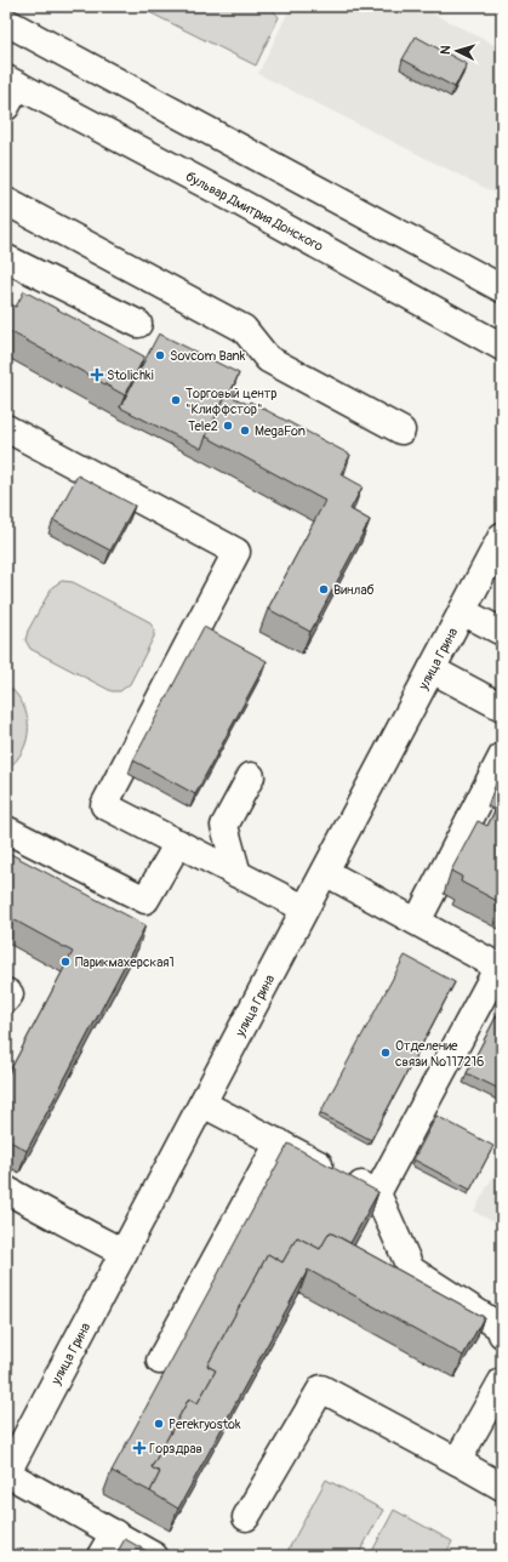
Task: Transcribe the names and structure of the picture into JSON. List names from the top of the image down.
{
  "streets": {
    "street": ["бульвар Дмитрия Донского", "улица Грина"]
  },
  "places": {
    "other": [
      "Sovcom Bank",
      "Торговый центр \"Клиффстор\"",
      "Tele2",
      "MegaFon",
      "Винлаб",
      "Парикмахерская1",
      "Отделение связи №117216",
      "Perekryostok"
    ],
    "health": ["Stolichki", "Горздрав"]
  },
  "north": "left"
}
